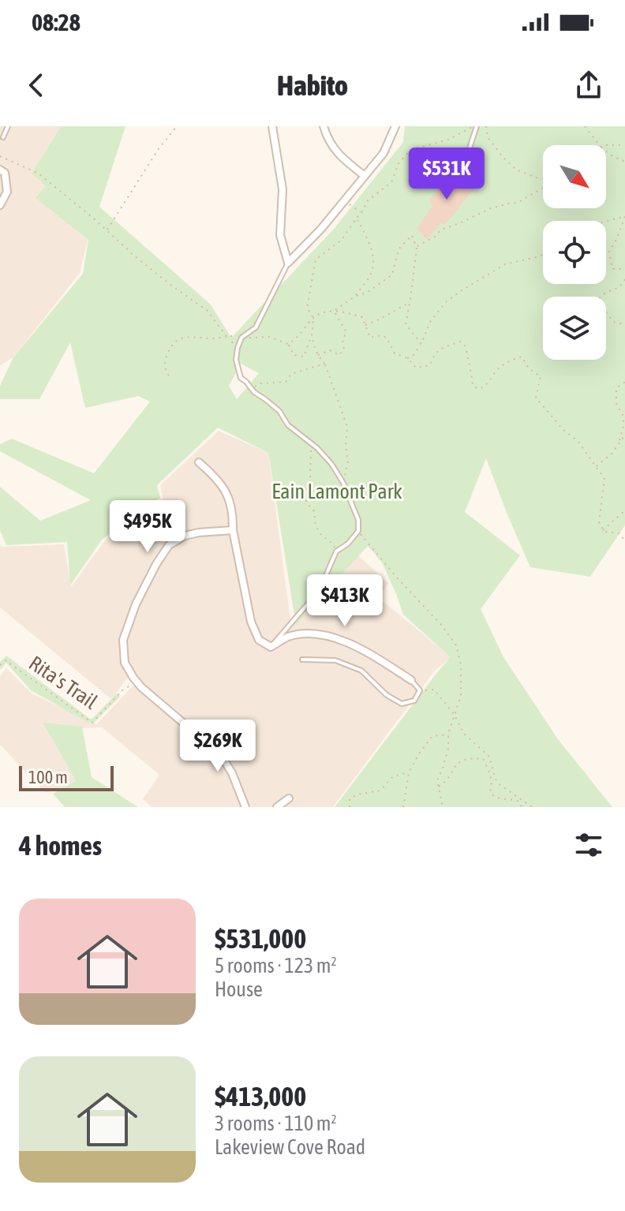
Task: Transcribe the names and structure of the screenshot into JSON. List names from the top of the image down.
{
  "streets": {
    "path": ["Rita's Trail"]
  },
  "parks": ["Eain Lamont Park"],
  "scale_bar": "100 m",
  "north": "bottom right",
  "page": {
    "status": "08:28",
    "header": "Habito",
    "price": [
      "$531K",
      "$495K",
      "$413K",
      "$269K"
    ],
    "scale": "100 m",
    "heading": "4 homes",
    "list": [
      {
        "name": "$531,000",
        "note": "5 rooms · 123 m² · House"
      },
      {
        "name": "$413,000",
        "note": "3 rooms · 110 m² · Lakeview Cove Road"
      }
    ]
  }
}
